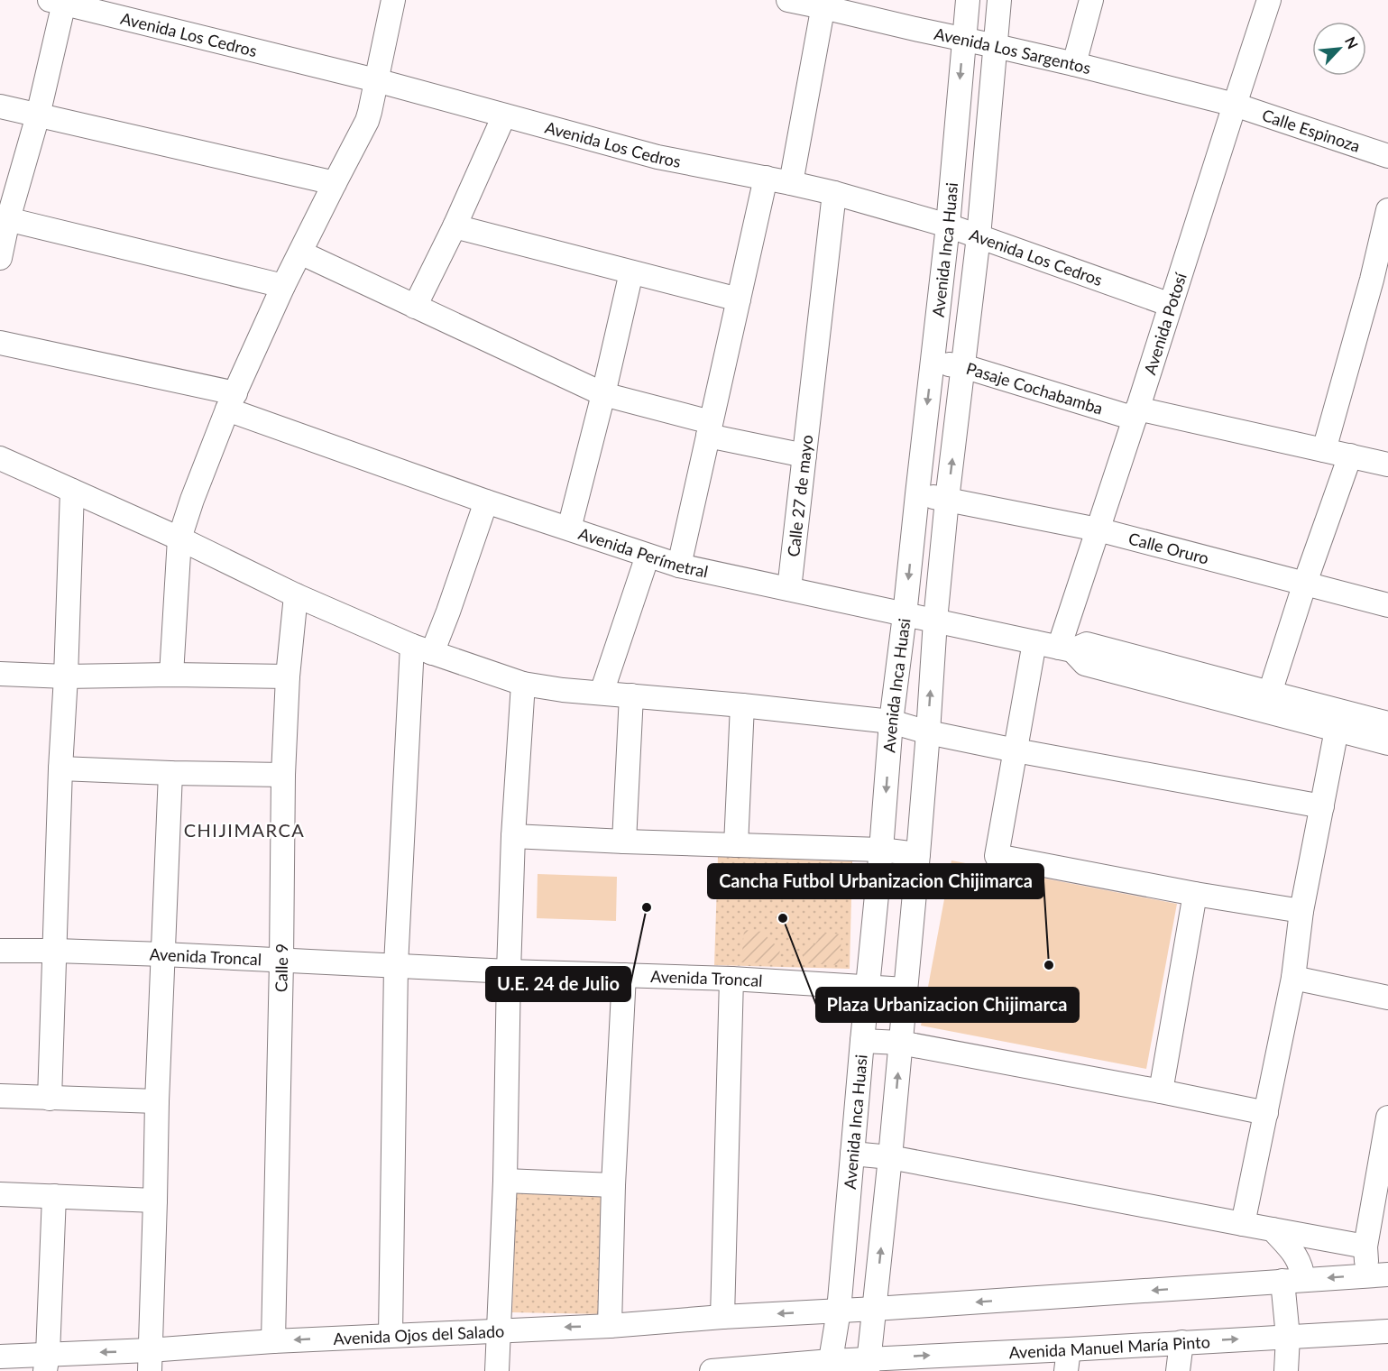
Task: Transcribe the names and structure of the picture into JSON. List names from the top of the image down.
{
  "streets": {
    "street": [
      "Avenida Los Cedros",
      "Avenida Los Sargentos",
      "Calle Espinoza",
      "Avenida Inca Huasi",
      "Avenida Potosí",
      "Pasaje Cochabamba",
      "Calle 27 de mayo",
      "Calle Oruro",
      "Avenida Perímetral",
      "Avenida Troncal",
      "Calle 9",
      "Avenida Ojos del Salado",
      "Avenida Manuel María Pinto"
    ]
  },
  "crossings": [
    ["Avenida Los Cedros", "Avenida Inca Huasi"],
    ["Avenida Los Cedros", "Avenida Potosí"],
    ["Avenida Los Cedros", "Calle 27 de mayo"],
    ["Avenida Los Sargentos", "Calle Espinoza"],
    ["Avenida Los Sargentos", "Avenida Inca Huasi"],
    ["Avenida Los Sargentos", "Avenida Potosí"],
    ["Calle Espinoza", "Avenida Potosí"],
    ["Avenida Inca Huasi", "Pasaje Cochabamba"],
    ["Avenida Inca Huasi", "Calle Oruro"],
    ["Avenida Inca Huasi", "Avenida Perímetral"],
    ["Avenida Inca Huasi", "Avenida Troncal"],
    ["Avenida Inca Huasi", "Avenida Ojos del Salado"],
    ["Avenida Inca Huasi", "Avenida Manuel María Pinto"],
    ["Avenida Potosí", "Pasaje Cochabamba"],
    ["Avenida Potosí", "Calle Oruro"],
    ["Avenida Potosí", "Avenida Perímetral"],
    ["Calle 27 de mayo", "Avenida Perímetral"],
    ["Avenida Troncal", "Calle 9"],
    ["Calle 9", "Avenida Ojos del Salado"]
  ],
  "districts": ["CHIJIMARCA"],
  "places": ["U.E. 24 de Julio", "Plaza Urbanizacion Chijimarca", "Cancha Futbol Urbanizacion Chijimarca"],
  "north": "top right"
}
